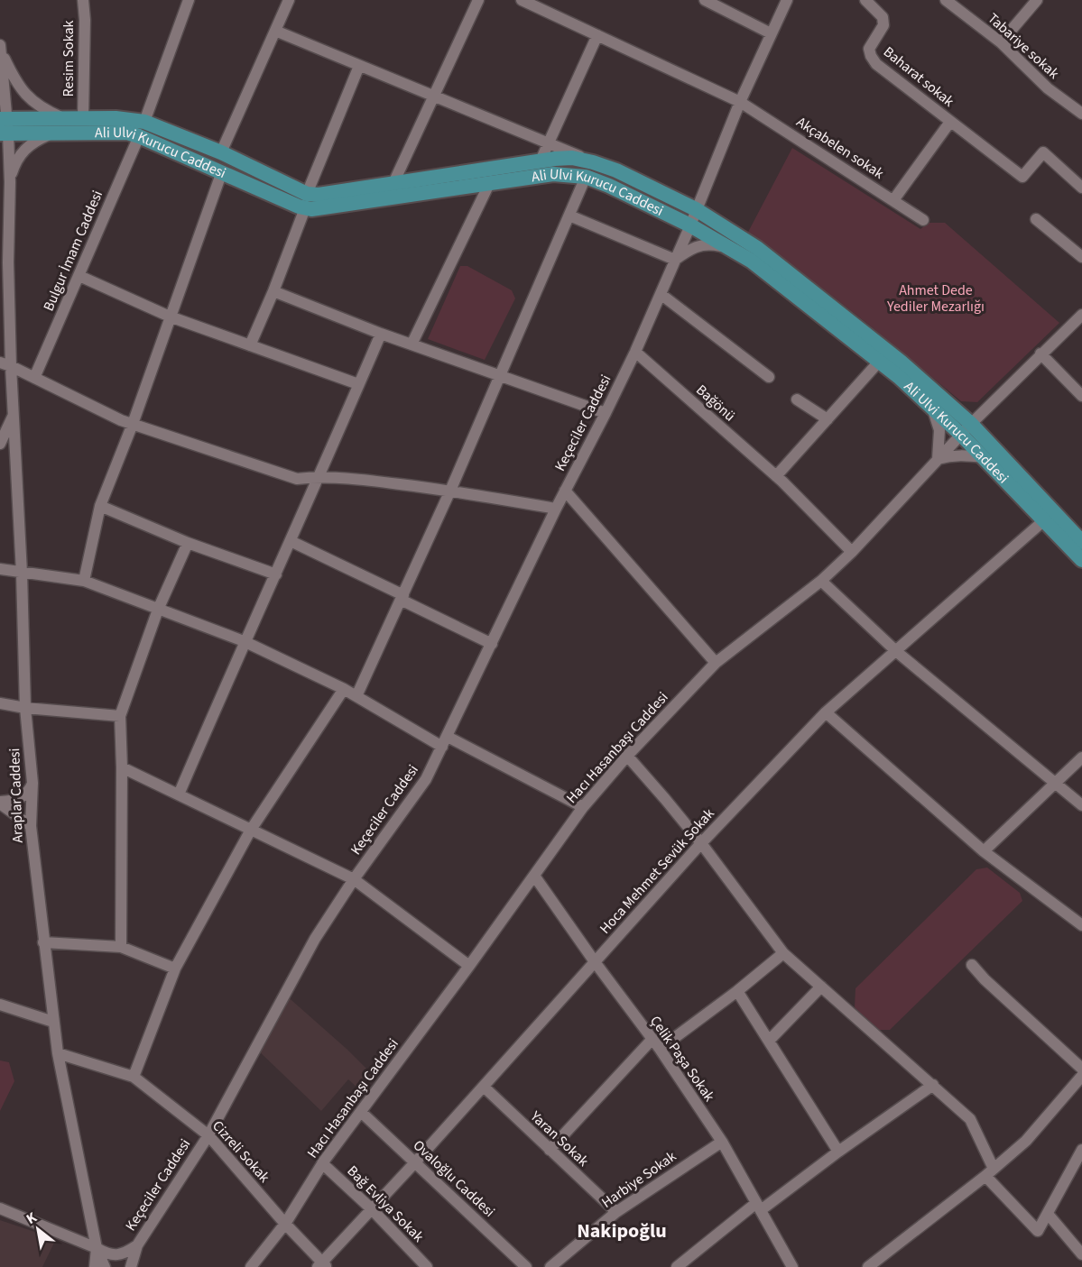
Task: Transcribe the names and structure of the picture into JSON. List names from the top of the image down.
{
  "streets": {
    "main road": ["Ali Ulvi Kurucu Caddesi"],
    "street": [
      "Tabariye sokak",
      "Resim Sokak",
      "Baharat sokak",
      "Akçabelen sokak",
      "Bulgur İmam Caddesi",
      "Bağönü",
      "Keçeciler Caddesi",
      "Hacı Hasanbaşı Caddesi",
      "Araplar Caddesi",
      "Hoca Mehmet Sevük Sokak",
      "Çelik Paşa Sokak",
      "Yaran Sokak",
      "Cizreli Sokak",
      "Ovaloğlu Caddesi",
      "Harbiye Sokak",
      "Bağ Evliya Sokak"
    ]
  },
  "crossings": [
    ["Resim Sokak", "Ali Ulvi Kurucu Caddesi"],
    ["Baharat sokak", "Akçabelen sokak"],
    ["Akçabelen sokak", "Keçeciler Caddesi"],
    ["Ali Ulvi Kurucu Caddesi", "Bulgur İmam Caddesi"],
    ["Ali Ulvi Kurucu Caddesi", "Keçeciler Caddesi"],
    ["Ali Ulvi Kurucu Caddesi", "Hacı Hasanbaşı Caddesi"],
    ["Ali Ulvi Kurucu Caddesi", "Araplar Caddesi"],
    ["Ali Ulvi Kurucu Caddesi", "Hoca Mehmet Sevük Sokak"],
    ["Bağönü", "Keçeciler Caddesi"],
    ["Bağönü", "Hacı Hasanbaşı Caddesi"],
    ["Keçeciler Caddesi", "Cizreli Sokak"],
    ["Hacı Hasanbaşı Caddesi", "Çelik Paşa Sokak"],
    ["Hacı Hasanbaşı Caddesi", "Cizreli Sokak"],
    ["Hacı Hasanbaşı Caddesi", "Ovaloğlu Caddesi"],
    ["Hacı Hasanbaşı Caddesi", "Bağ Evliya Sokak"],
    ["Araplar Caddesi", "Cizreli Sokak"],
    ["Hoca Mehmet Sevük Sokak", "Çelik Paşa Sokak"],
    ["Hoca Mehmet Sevük Sokak", "Yaran Sokak"],
    ["Hoca Mehmet Sevük Sokak", "Cizreli Sokak"],
    ["Hoca Mehmet Sevük Sokak", "Ovaloğlu Caddesi"],
    ["Hoca Mehmet Sevük Sokak", "Bağ Evliya Sokak"],
    ["Çelik Paşa Sokak", "Harbiye Sokak"],
    ["Yaran Sokak", "Harbiye Sokak"]
  ],
  "districts": ["Nakipoğlu"],
  "parks": ["Ahmet Dede Yediler Mezarlığı"],
  "north": "top left"
}
